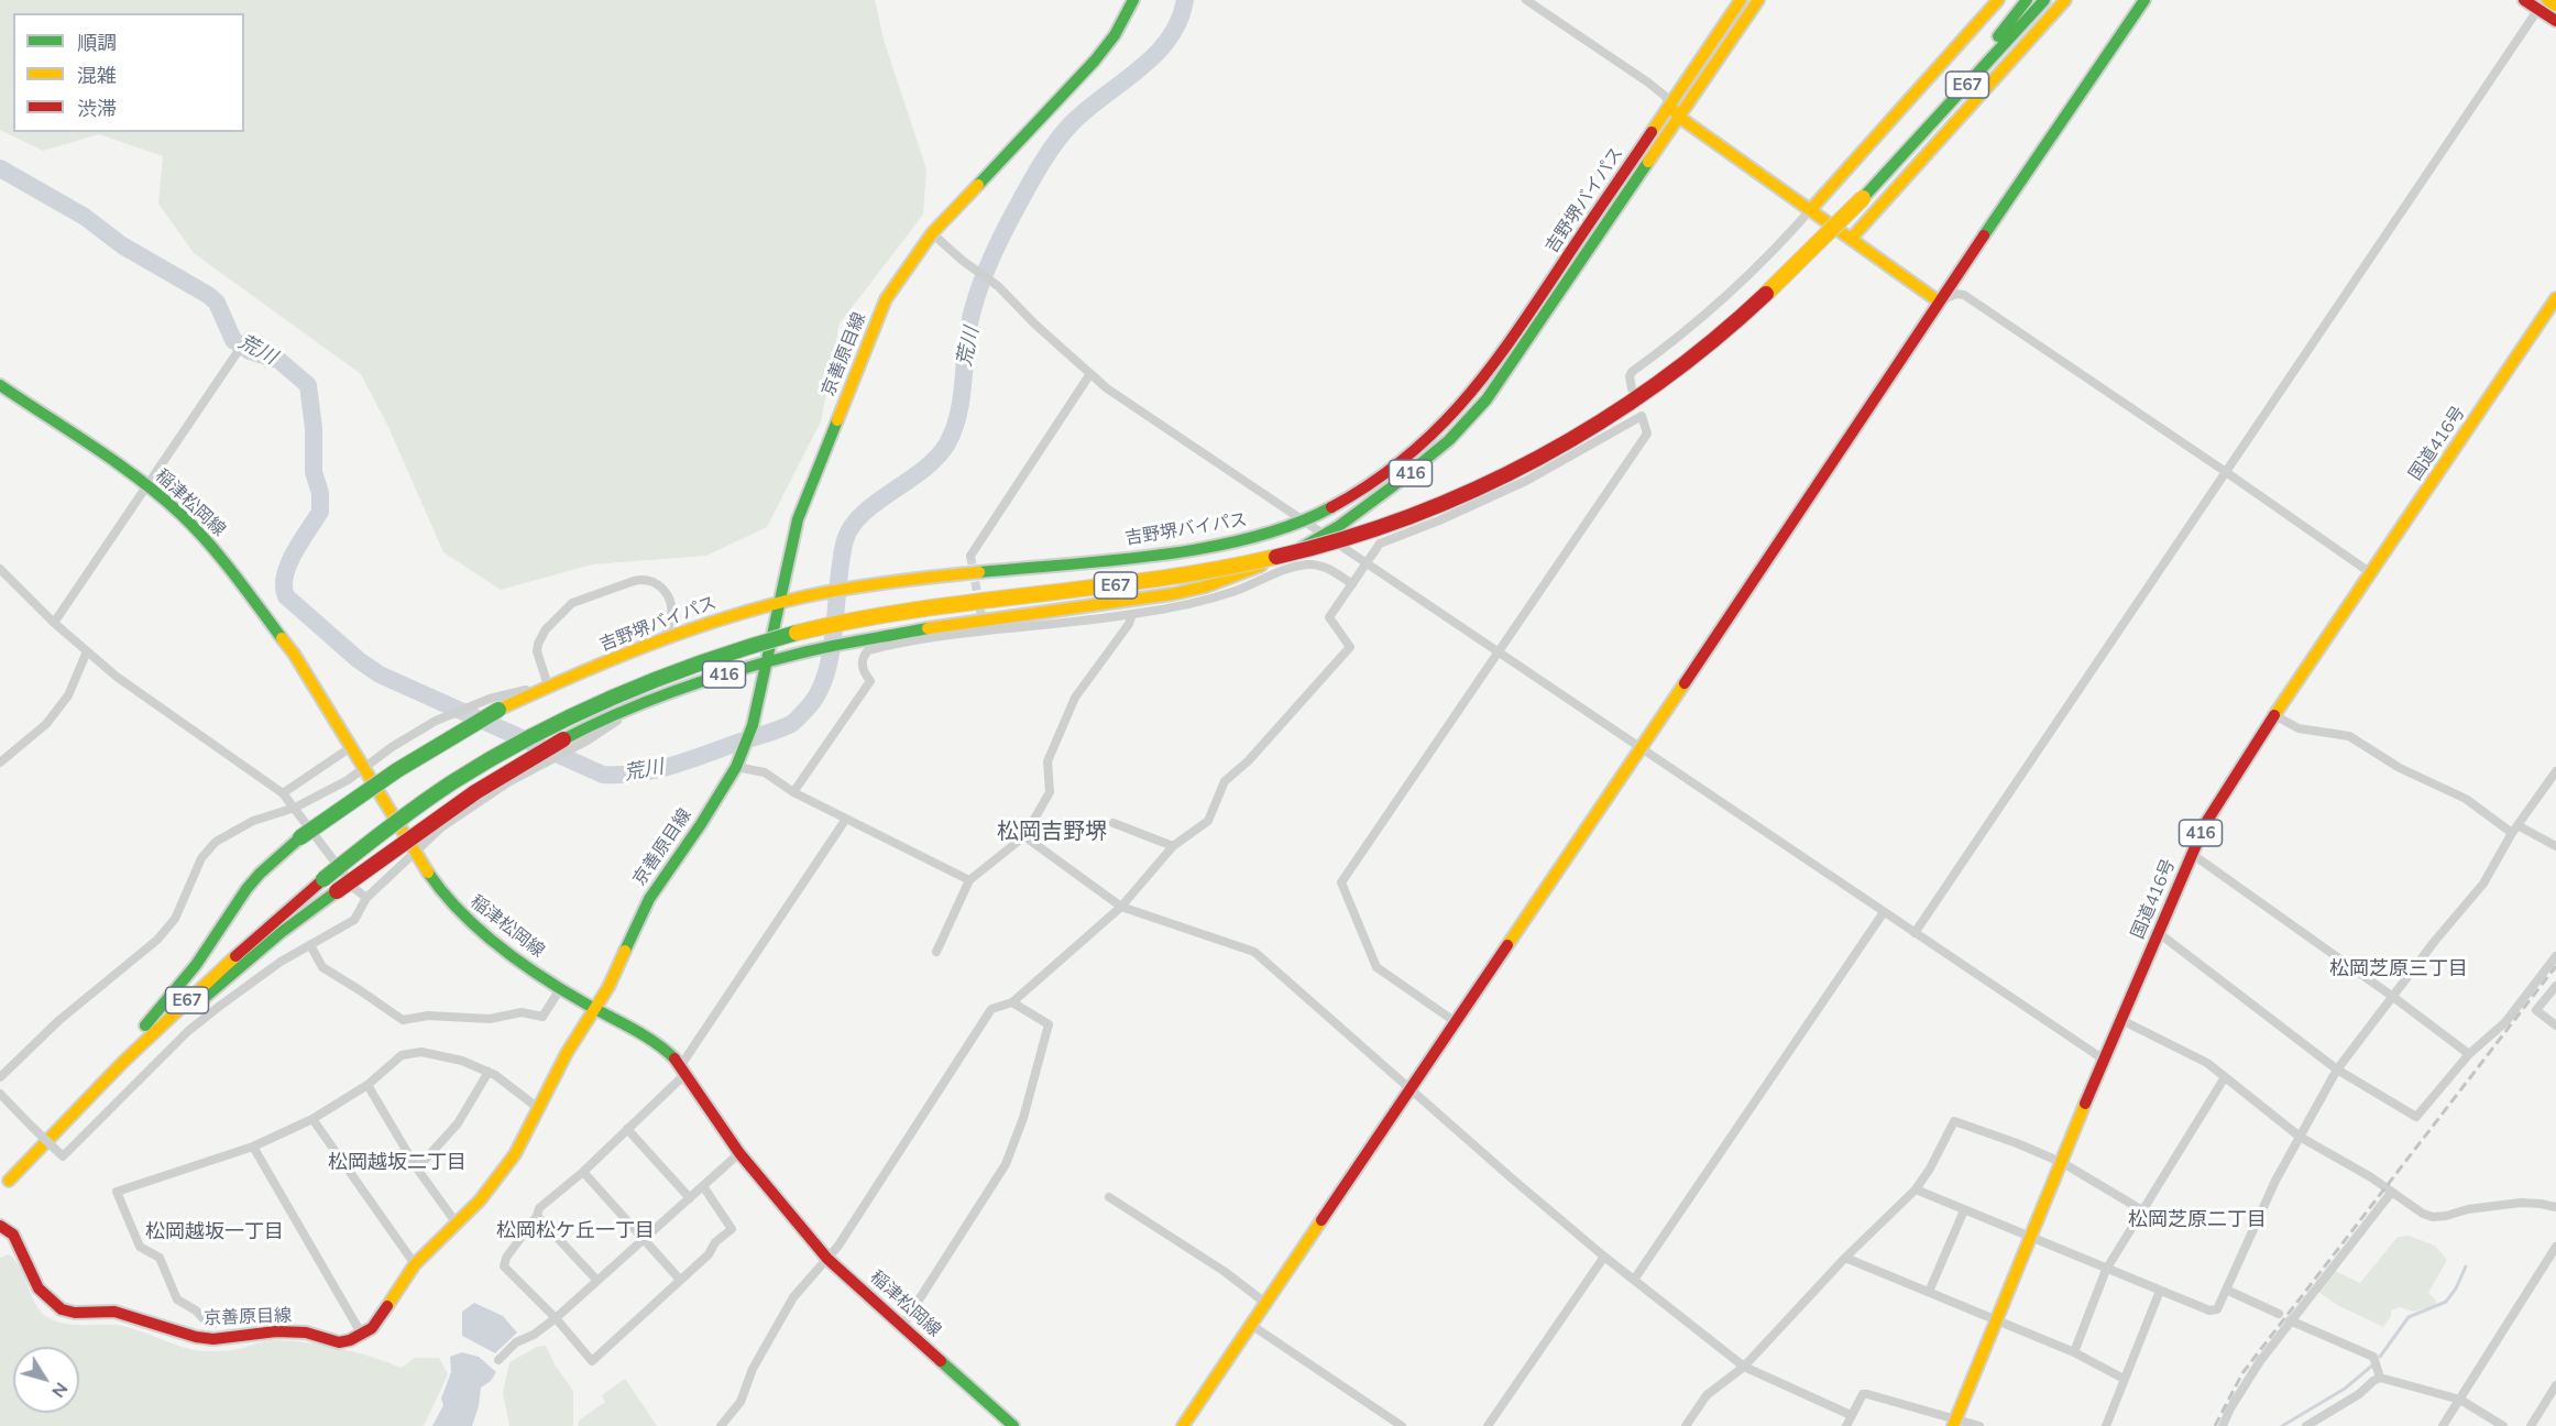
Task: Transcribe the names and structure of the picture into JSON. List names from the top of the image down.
{
  "streets": {
    "main road": [
      "E67",
      "吉野堺バイパス",
      "京善原目線",
      "国道416号",
      "416",
      "稲津松岡線"
    ]
  },
  "crossings": [
    ["E67", "吉野堺バイパス"],
    ["吉野堺バイパス", "京善原目線"],
    ["京善原目線", "稲津松岡線"]
  ],
  "districts": [
    "松岡吉野堺",
    "松岡芝原三丁目",
    "松岡越坂二丁目",
    "松岡芝原二丁目",
    "松岡松ケ丘一丁目",
    "松岡越坂一丁目"
  ],
  "water": ["荒川"],
  "legend": ["順調", "混雑", "渋滞"],
  "north": "bottom right"
}
